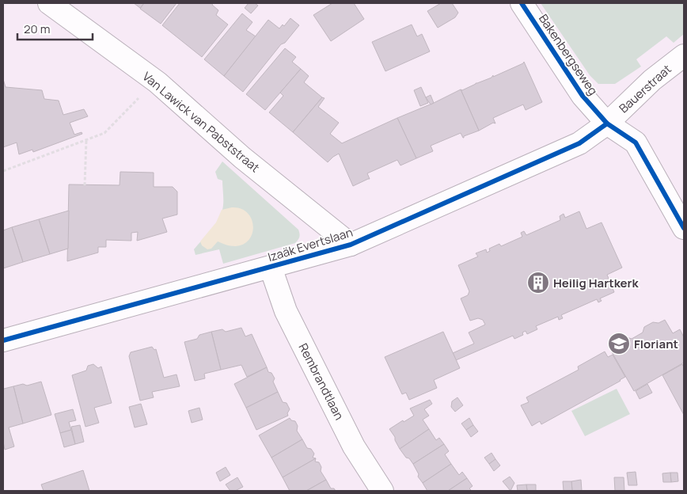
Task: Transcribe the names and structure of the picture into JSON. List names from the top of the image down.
{
  "streets": {
    "street": [
      "Bakenbergseweg",
      "Bauerstraat",
      "Van Lawick van Pabststraat",
      "Izaäk Evertslaan",
      "Rembrandtlaan"
    ]
  },
  "crossings": [
    ["Bakenbergseweg", "Bauerstraat"],
    ["Bakenbergseweg", "Izaäk Evertslaan"],
    ["Bauerstraat", "Izaäk Evertslaan"],
    ["Van Lawick van Pabststraat", "Izaäk Evertslaan"],
    ["Izaäk Evertslaan", "Rembrandtlaan"]
  ],
  "places": {
    "building": ["Heilig Hartkerk"],
    "school or university": ["Floriant"]
  },
  "scale_bar": "20 m"
}
